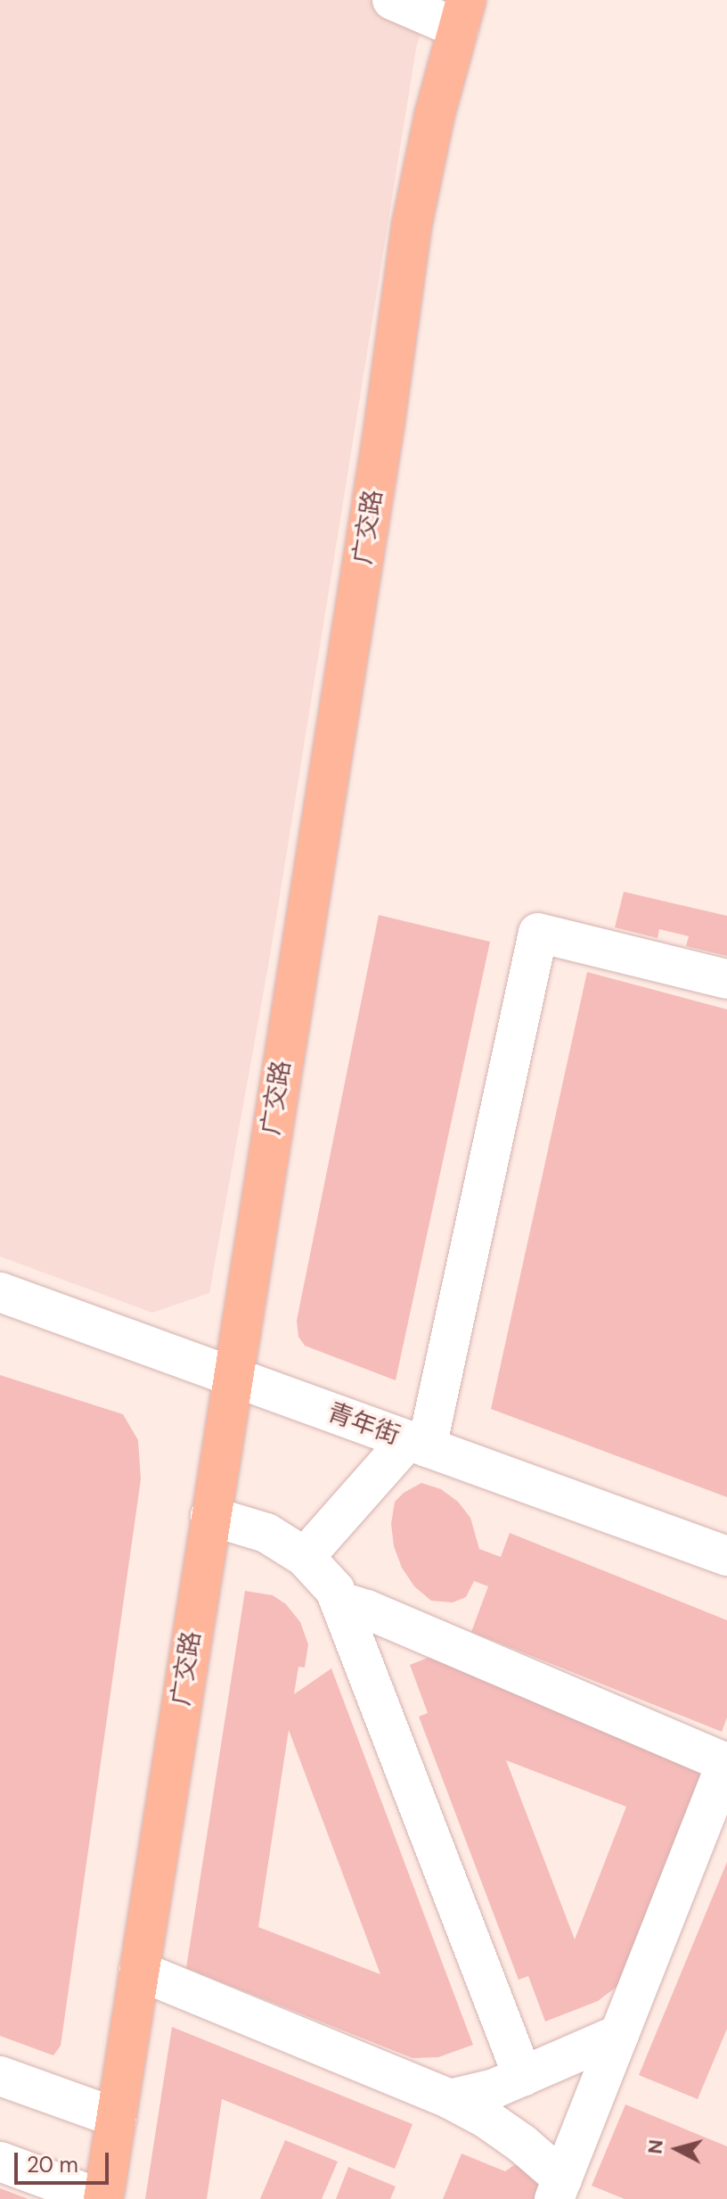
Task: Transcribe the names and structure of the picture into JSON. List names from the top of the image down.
{
  "streets": {
    "main road": ["广交路"],
    "street": ["青年街"]
  },
  "crossings": [
    ["广交路", "青年街"]
  ],
  "scale_bar": "20 m",
  "north": "left"
}
